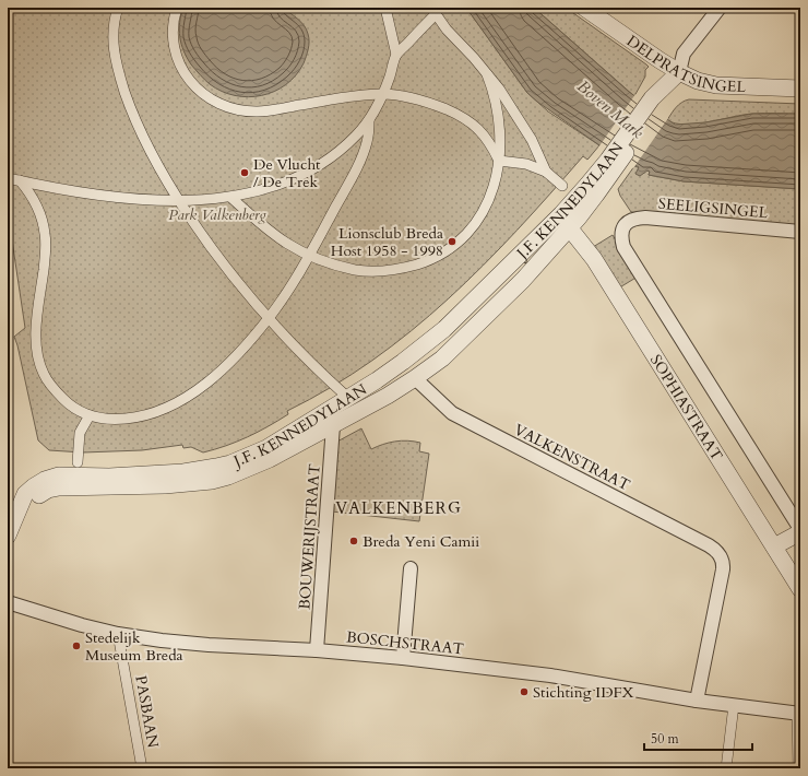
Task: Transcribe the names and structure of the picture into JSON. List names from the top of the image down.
{
  "streets": {
    "street": [
      "DELPRATSINGEL",
      "J.F. KENNEDYLAAN",
      "SEELIGSINGEL",
      "SOPHIASTRAAT",
      "VALKENSTRAAT",
      "BOUWERIJSTRAAT",
      "BOSCHSTRAAT",
      "PASBAAN"
    ]
  },
  "crossings": [
    ["DELPRATSINGEL", "J.F. KENNEDYLAAN"],
    ["J.F. KENNEDYLAAN", "SOPHIASTRAAT"],
    ["J.F. KENNEDYLAAN", "VALKENSTRAAT"],
    ["J.F. KENNEDYLAAN", "BOUWERIJSTRAAT"],
    ["SEELIGSINGEL", "SOPHIASTRAAT"],
    ["VALKENSTRAAT", "BOSCHSTRAAT"],
    ["BOUWERIJSTRAAT", "BOSCHSTRAAT"],
    ["BOSCHSTRAAT", "PASBAAN"]
  ],
  "districts": ["VALKENBERG"],
  "water": ["Boven Mark"],
  "parks": ["Park Valkenberg"],
  "places": [
    "De Vlucht / De Trek",
    "Lionsclub Breda Host 1958 - 1998",
    "Breda Yeni Camii",
    "Stedelijk Museum Breda",
    "Stichting IDFX"
  ],
  "scale_bar": "50 m"
}
